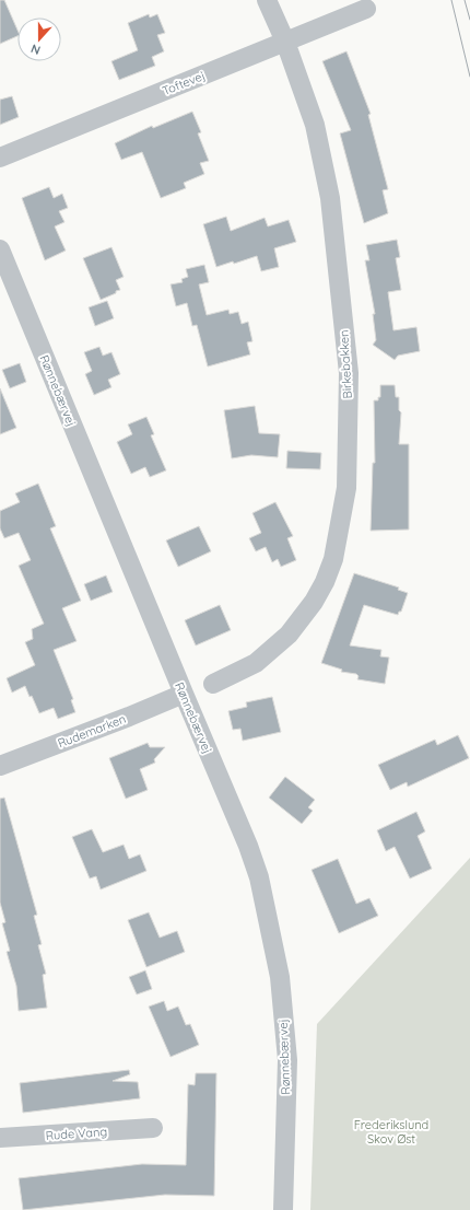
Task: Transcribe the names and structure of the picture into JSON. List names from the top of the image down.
{
  "streets": {
    "street": [
      "Toftevej",
      "Birkebakken",
      "Rønnebærvej",
      "Rudemarken",
      "Rude Vang"
    ]
  },
  "crossings": [
    ["Toftevej", "Birkebakken"],
    ["Rønnebærvej", "Rudemarken"]
  ],
  "parks": ["Frederikslund Skov Øst"],
  "north": "bottom"
}
